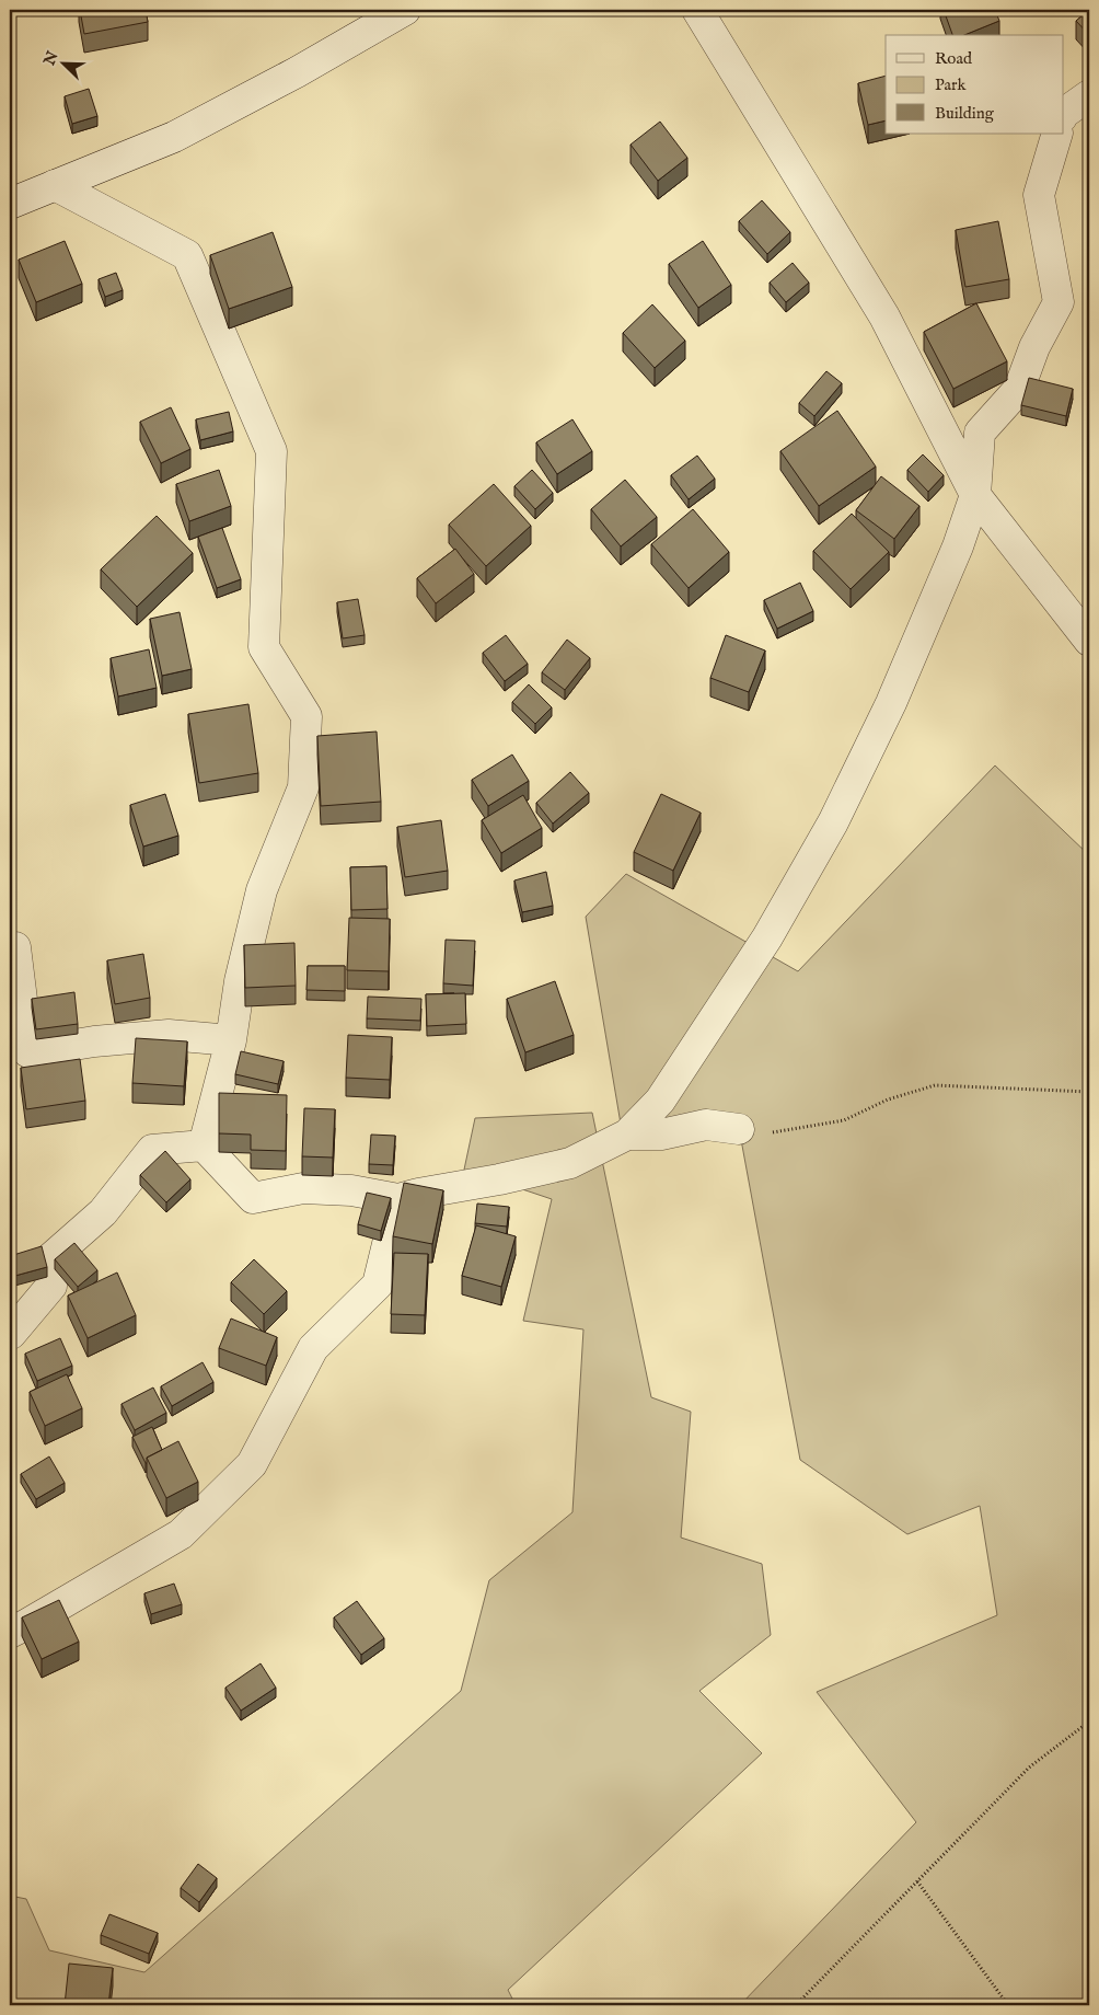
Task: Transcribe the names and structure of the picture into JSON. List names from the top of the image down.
{
  "legend": ["Road", "Park", "Building"],
  "north": "top left"
}
